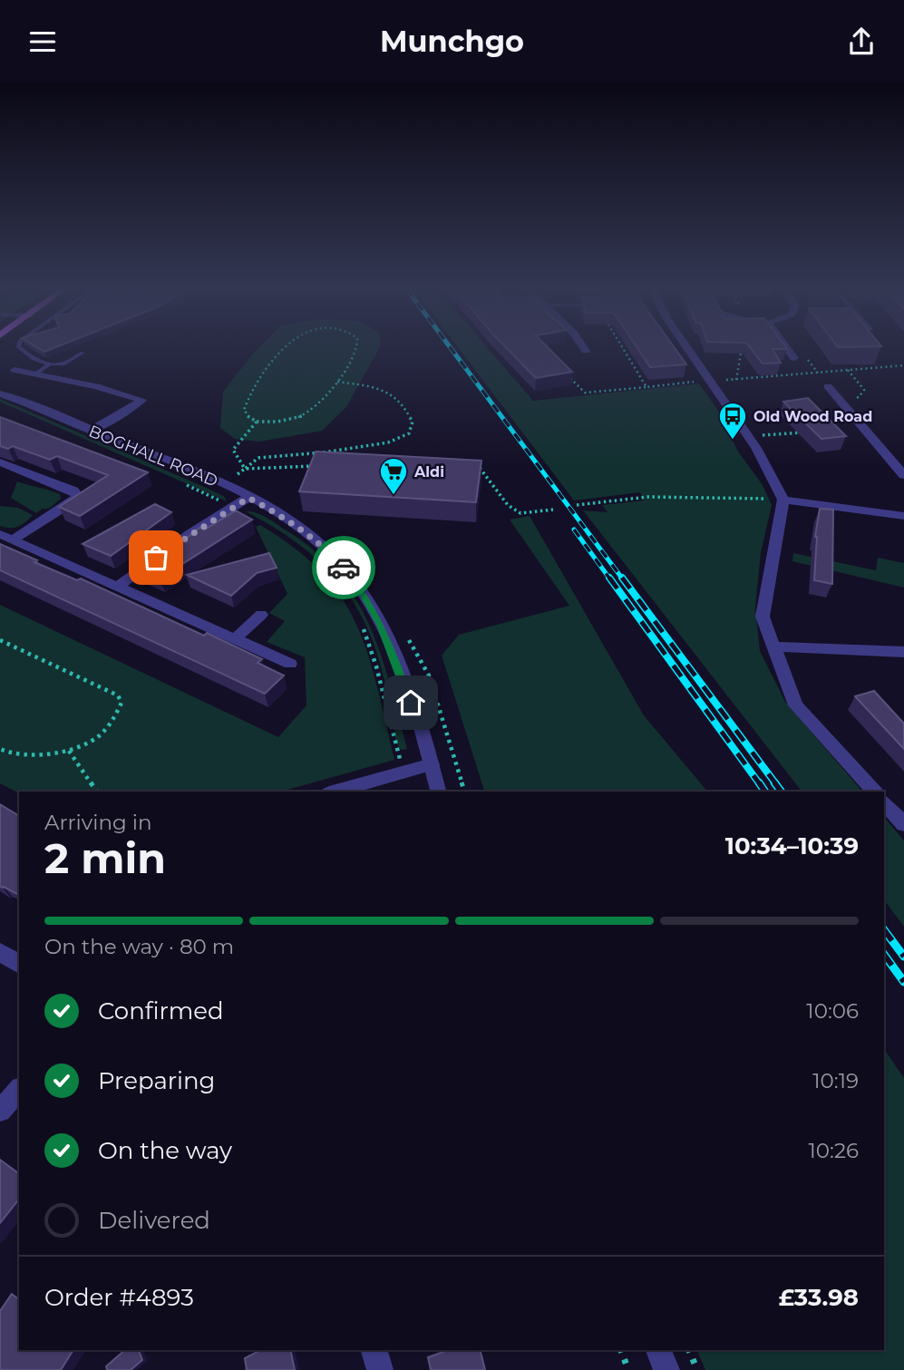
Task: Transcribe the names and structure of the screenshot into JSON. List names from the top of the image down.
{
  "streets": {
    "street": ["BOGHALL ROAD"]
  },
  "places": {
    "bus stop": ["Old Wood Road"],
    "supermarket": ["Aldi"]
  },
  "page": {
    "header": "Munchgo",
    "heading": ["2 min", "Arriving in", "10:34–10:39"],
    "panel": ["Order #4893", "£33.98"],
    "bar": "On the way · 80 m",
    "list": [
      ["Confirmed", "10:06"],
      ["Preparing", "10:19"],
      ["On the way", "10:26"],
      "Delivered"
    ]
  }
}
